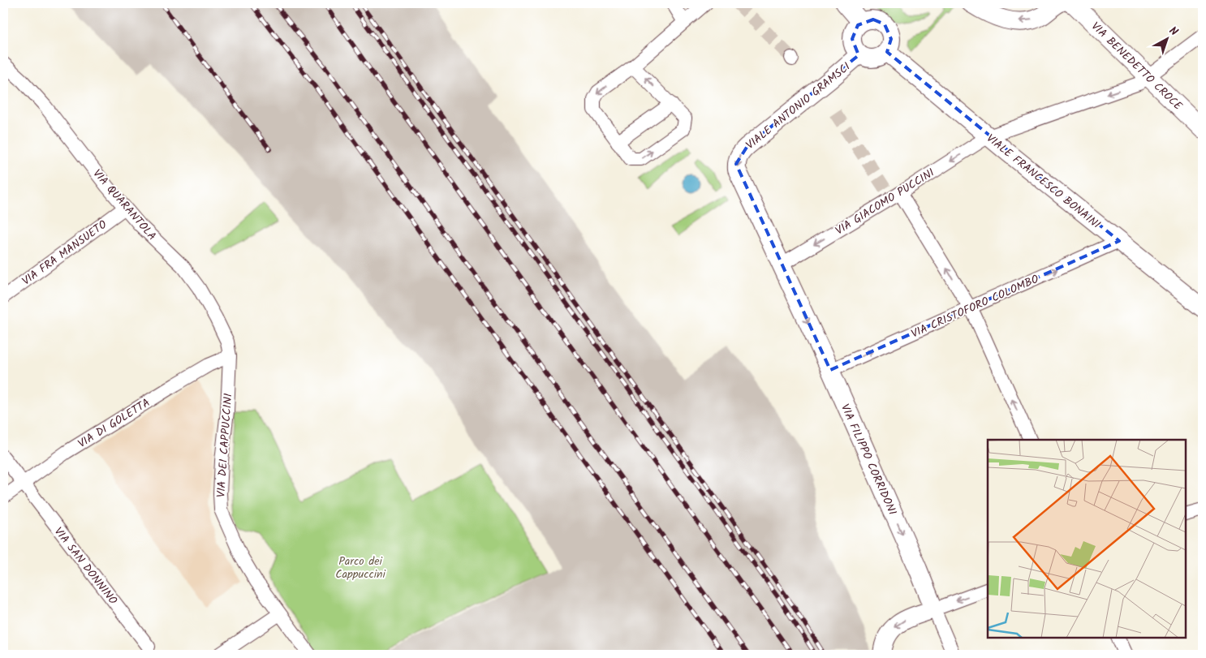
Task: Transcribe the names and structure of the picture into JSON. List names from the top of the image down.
{
  "streets": {
    "street": [
      "VIA BENEDETTO CROCE",
      "VIALE ANTONIO GRAMSCI",
      "VIALE FRANCESCO BONAINI",
      "VIA GIACOMO PUCCINI",
      "VIA QUARANTOLA",
      "VIA FRA MANSUETO",
      "VIA CRISTOFORO COLOMBO",
      "VIA DI GOLETTA",
      "VIA DEI CAPPUCCINI",
      "VIA FILIPPO CORRIDONI",
      "VIA SAN DONNINO"
    ]
  },
  "crossings": [
    ["VIA BENEDETTO CROCE", "VIA GIACOMO PUCCINI"],
    ["VIALE ANTONIO GRAMSCI", "VIALE FRANCESCO BONAINI"],
    ["VIALE ANTONIO GRAMSCI", "VIA GIACOMO PUCCINI"],
    ["VIALE ANTONIO GRAMSCI", "VIA FILIPPO CORRIDONI"],
    ["VIALE FRANCESCO BONAINI", "VIA GIACOMO PUCCINI"],
    ["VIALE FRANCESCO BONAINI", "VIA CRISTOFORO COLOMBO"],
    ["VIA GIACOMO PUCCINI", "VIA FILIPPO CORRIDONI"],
    ["VIA QUARANTOLA", "VIA FRA MANSUETO"],
    ["VIA QUARANTOLA", "VIA DI GOLETTA"],
    ["VIA QUARANTOLA", "VIA DEI CAPPUCCINI"],
    ["VIA CRISTOFORO COLOMBO", "VIA FILIPPO CORRIDONI"],
    ["VIA DI GOLETTA", "VIA DEI CAPPUCCINI"],
    ["VIA DI GOLETTA", "VIA SAN DONNINO"]
  ],
  "one_way": ["VIALE ANTONIO GRAMSCI", "VIA GIACOMO PUCCINI", "VIA CRISTOFORO COLOMBO"],
  "parks": ["Parco dei Cappuccini"],
  "north": "top right"
}
